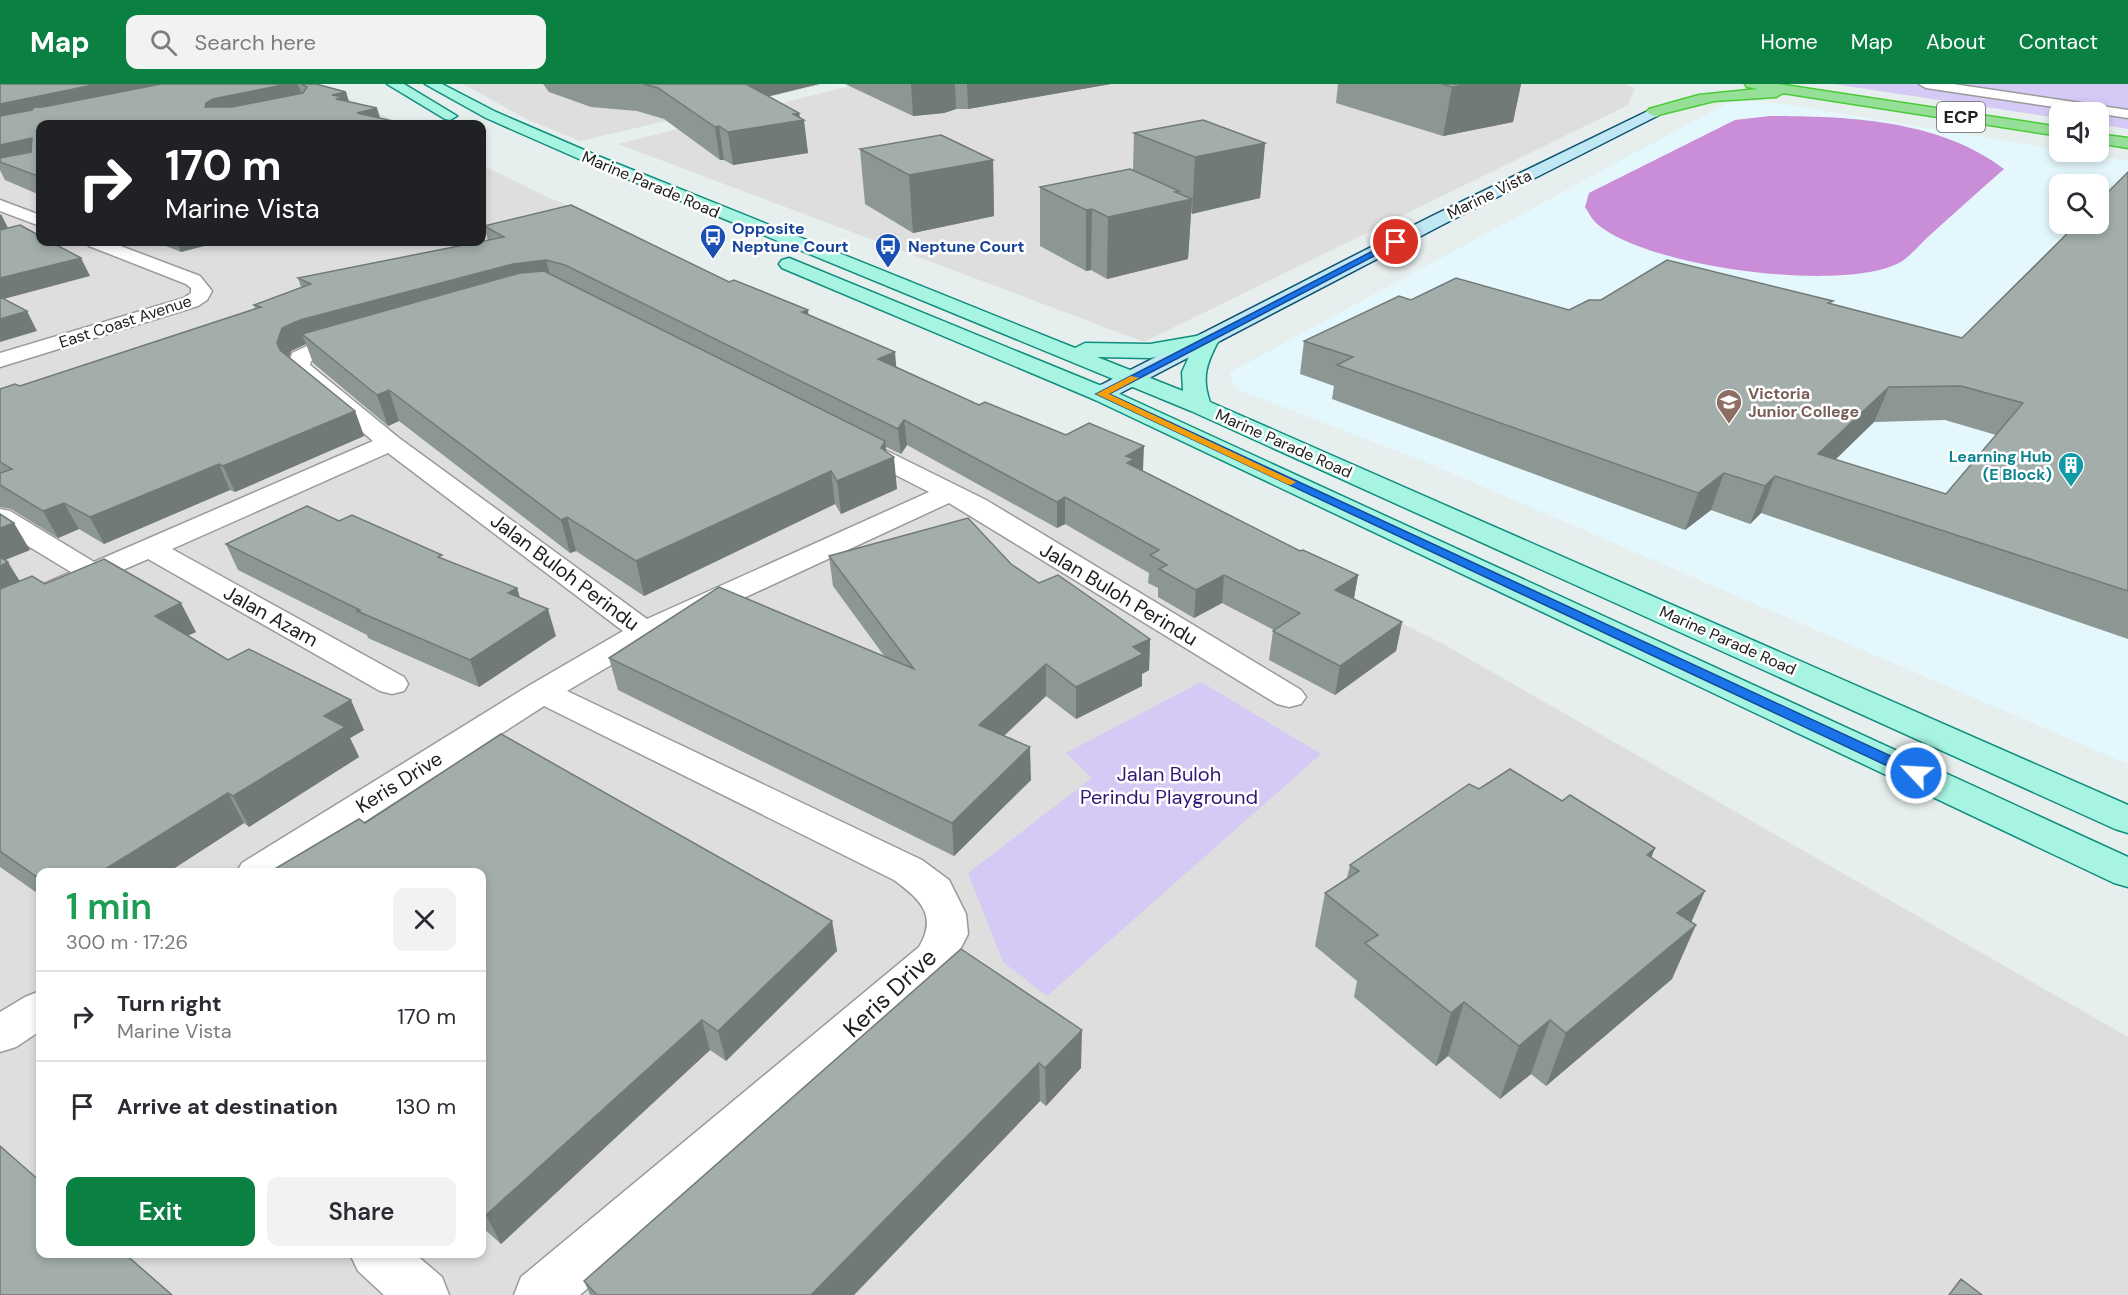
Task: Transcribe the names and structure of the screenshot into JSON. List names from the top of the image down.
{
  "streets": {
    "highway": ["ECP"],
    "main road": ["Marine Parade Road"],
    "street": [
      "Marine Vista",
      "East Coast Avenue",
      "Jalan Buloh Perindu",
      "Jalan Azam",
      "Keris Drive"
    ]
  },
  "crossings": [
    ["Marine Parade Road", "Marine Vista"],
    ["Jalan Buloh Perindu", "Keris Drive"]
  ],
  "parks": ["Jalan Buloh Perindu Playground"],
  "places": {
    "bus stop": ["Opposite Neptune Court", "Neptune Court"],
    "school or university": ["Victoria Junior College"],
    "building": ["Learning Hub (E Block)"]
  },
  "page": {
    "header": "Map",
    "search": "Search here",
    "nav": [
      "Home",
      "Map",
      "About",
      "Contact"
    ],
    "turn": ["170 m", "Marine Vista"],
    "heading": ["1 min", "300 m · 17:26"],
    "list": [
      {
        "name": "Turn right",
        "note": "Marine Vista",
        "value": "170 m"
      },
      {
        "name": "Arrive at destination",
        "value": "130 m"
      }
    ],
    "buttons": ["Exit", "Share"]
  }
}
